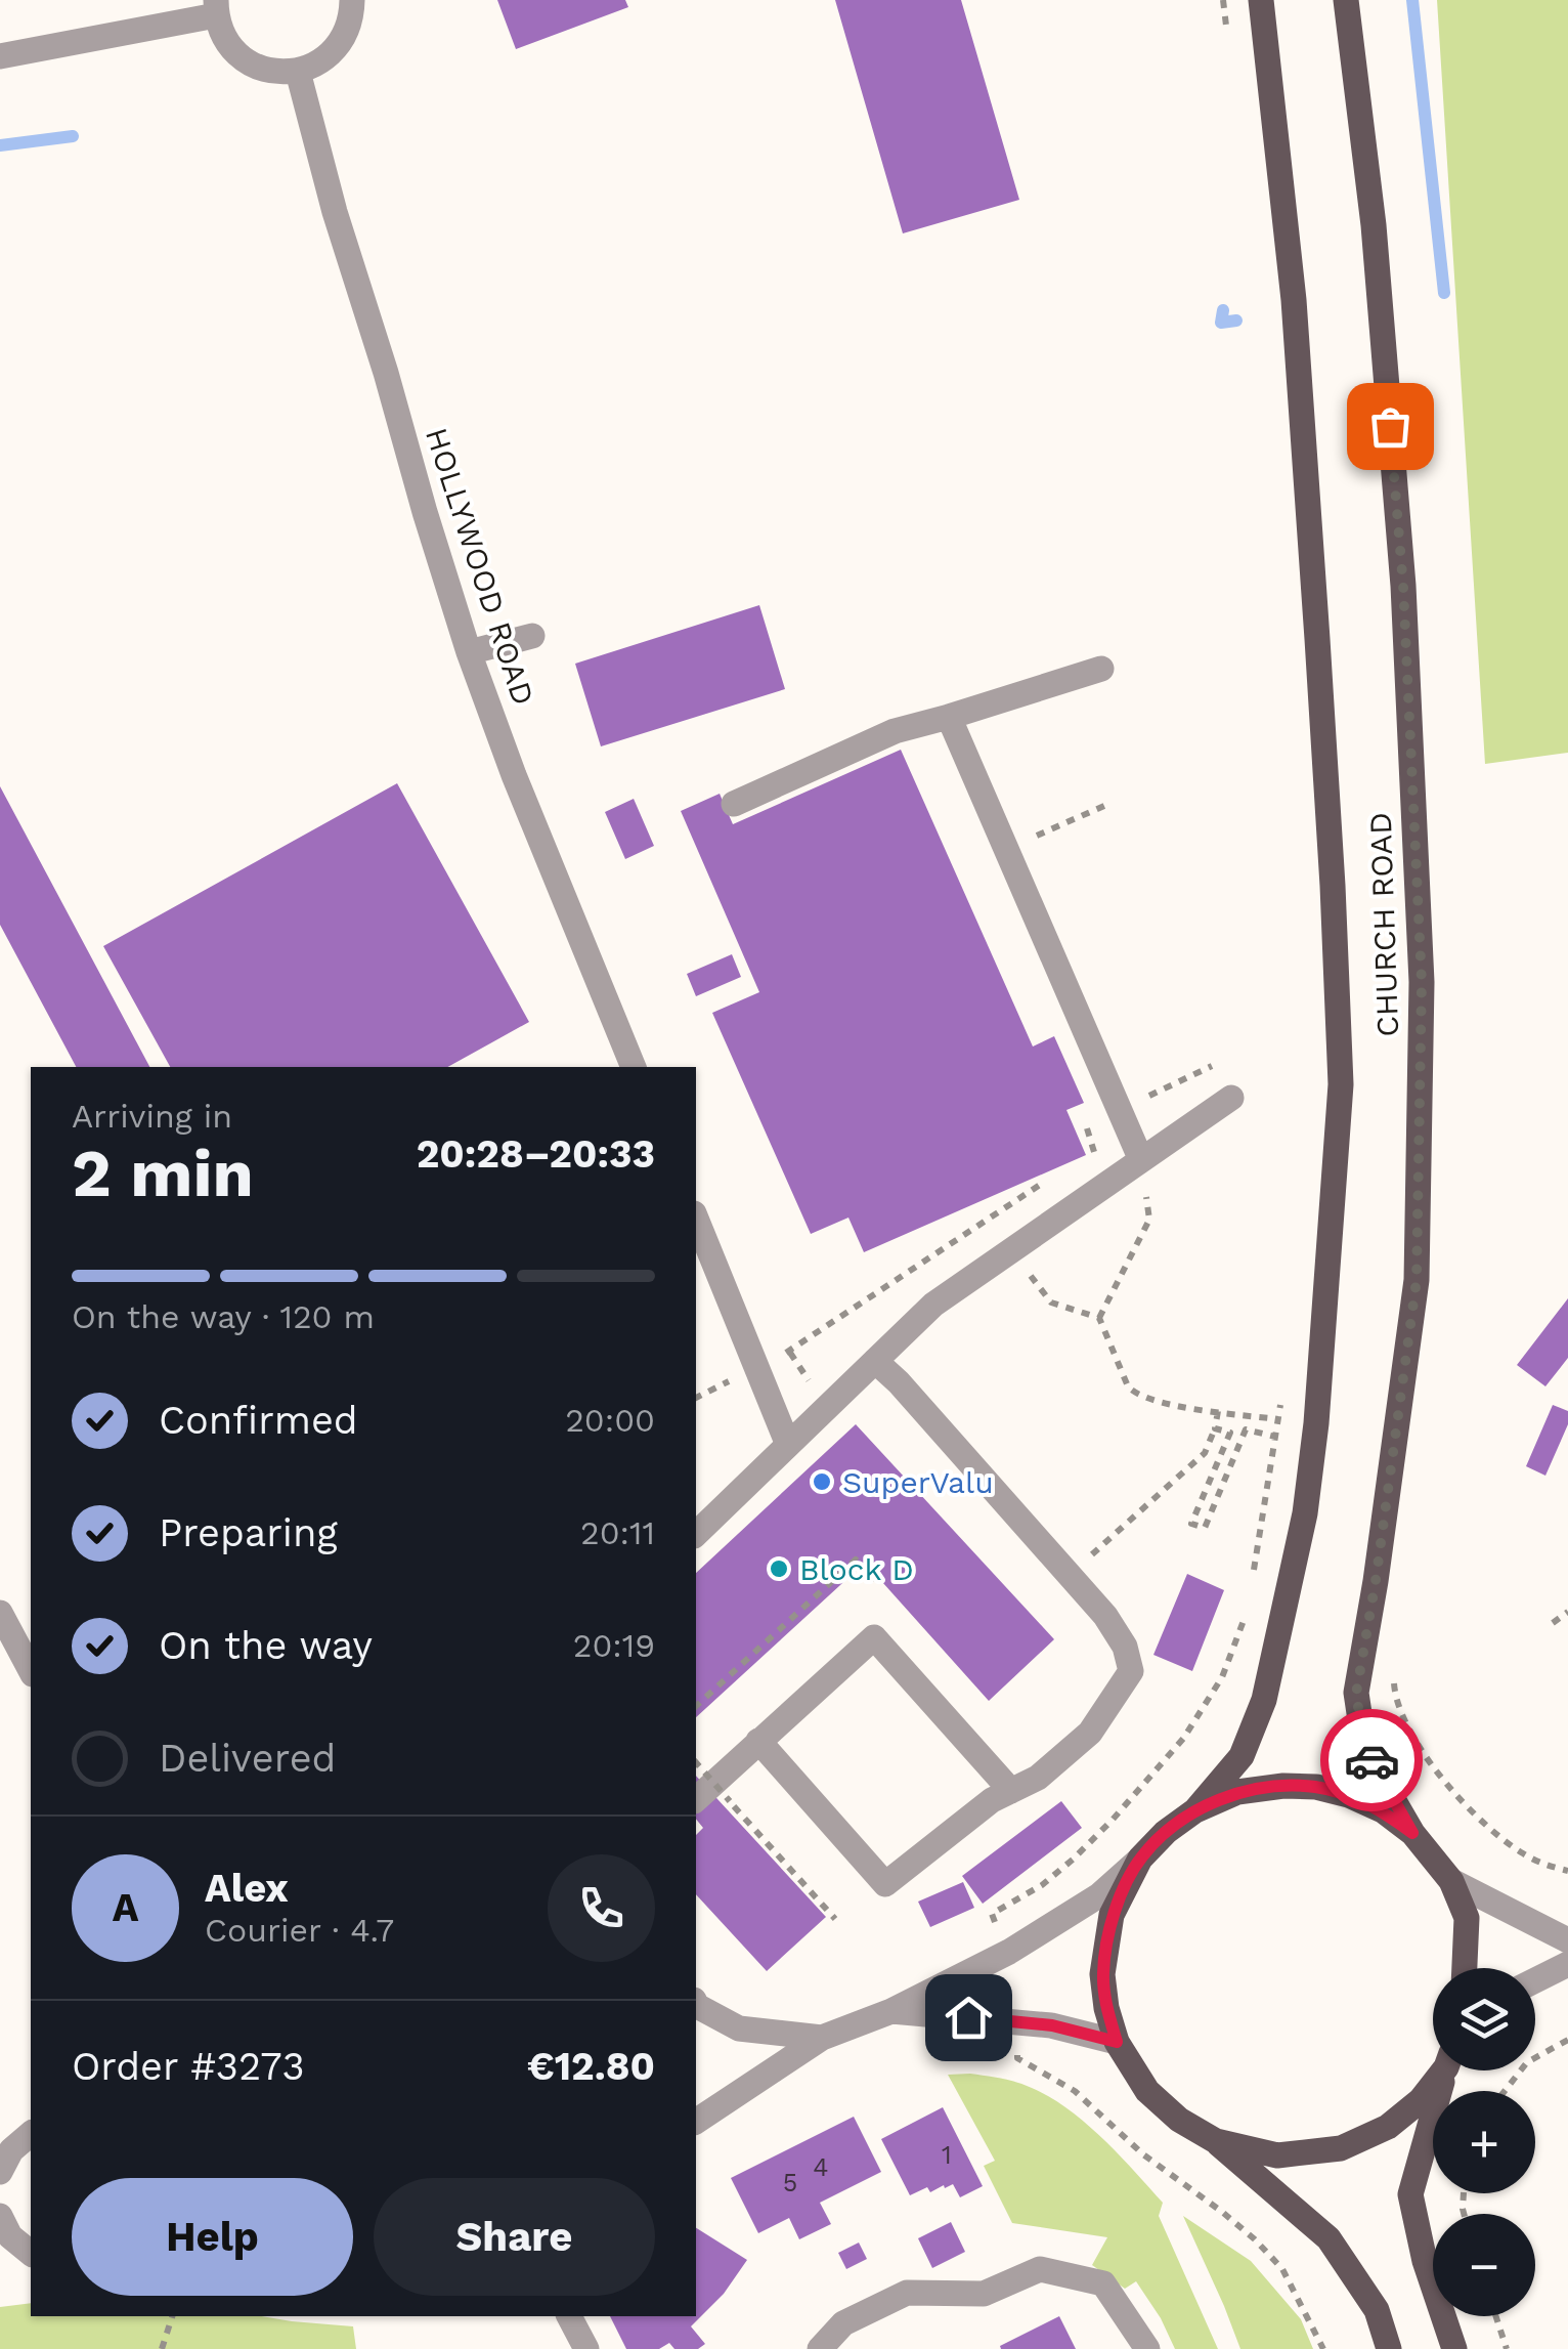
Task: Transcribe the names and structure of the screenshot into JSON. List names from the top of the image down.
{
  "streets": {
    "main road": ["CHURCH ROAD"],
    "street": ["HOLLYWOOD ROAD"]
  },
  "places": ["SuperValu", "Block D"],
  "house_numbers": ["1", "4", "5"],
  "page": {
    "heading": ["2 min", "Arriving in", "20:28–20:33"],
    "panel": [
      "Alex",
      "Courier · 4.7",
      "Order #3273",
      "€12.80"
    ],
    "bar": "On the way · 120 m",
    "list": [
      ["Confirmed", "20:00"],
      ["Preparing", "20:11"],
      ["On the way", "20:19"],
      "Delivered"
    ],
    "round": "A",
    "map_buttons": ["+", "−"],
    "buttons": ["Help", "Share"]
  }
}
